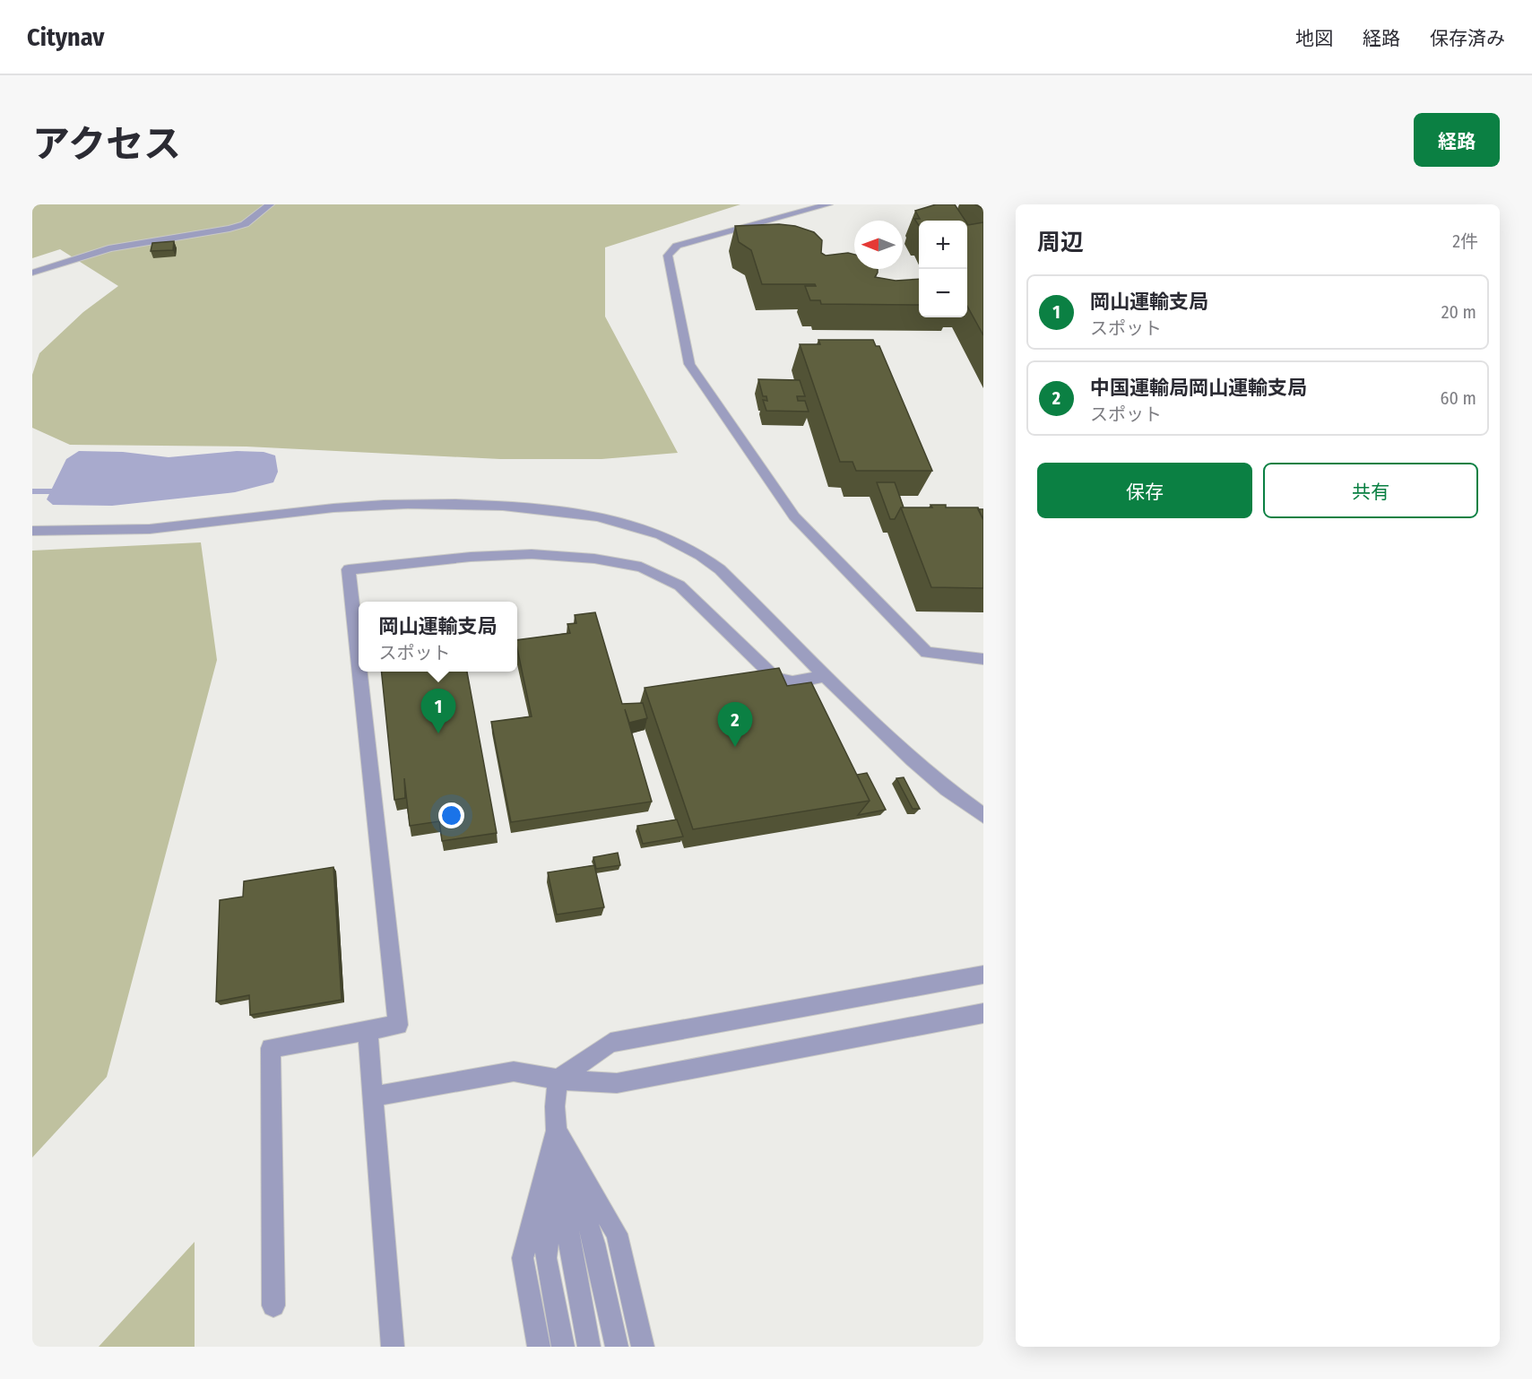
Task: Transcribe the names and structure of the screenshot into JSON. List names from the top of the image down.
{
  "north": "left",
  "page": {
    "header": "Citynav",
    "nav": ["地図", "経路", "保存済み"],
    "title": "アクセス",
    "buttons": [
      "経路",
      ["保存", "共有"]
    ],
    "heading": ["周辺", "2件"],
    "map_buttons": ["+", "−"],
    "list": [
      {
        "mark": "1",
        "name": "岡山運輸支局",
        "note": "スポット",
        "value": "20 m"
      },
      {
        "mark": "2",
        "name": "中国運輸局岡山運輸支局",
        "note": "スポット",
        "value": "60 m"
      }
    ],
    "popup": ["岡山運輸支局", "スポット"],
    "pins": ["1", "2"]
  }
}
